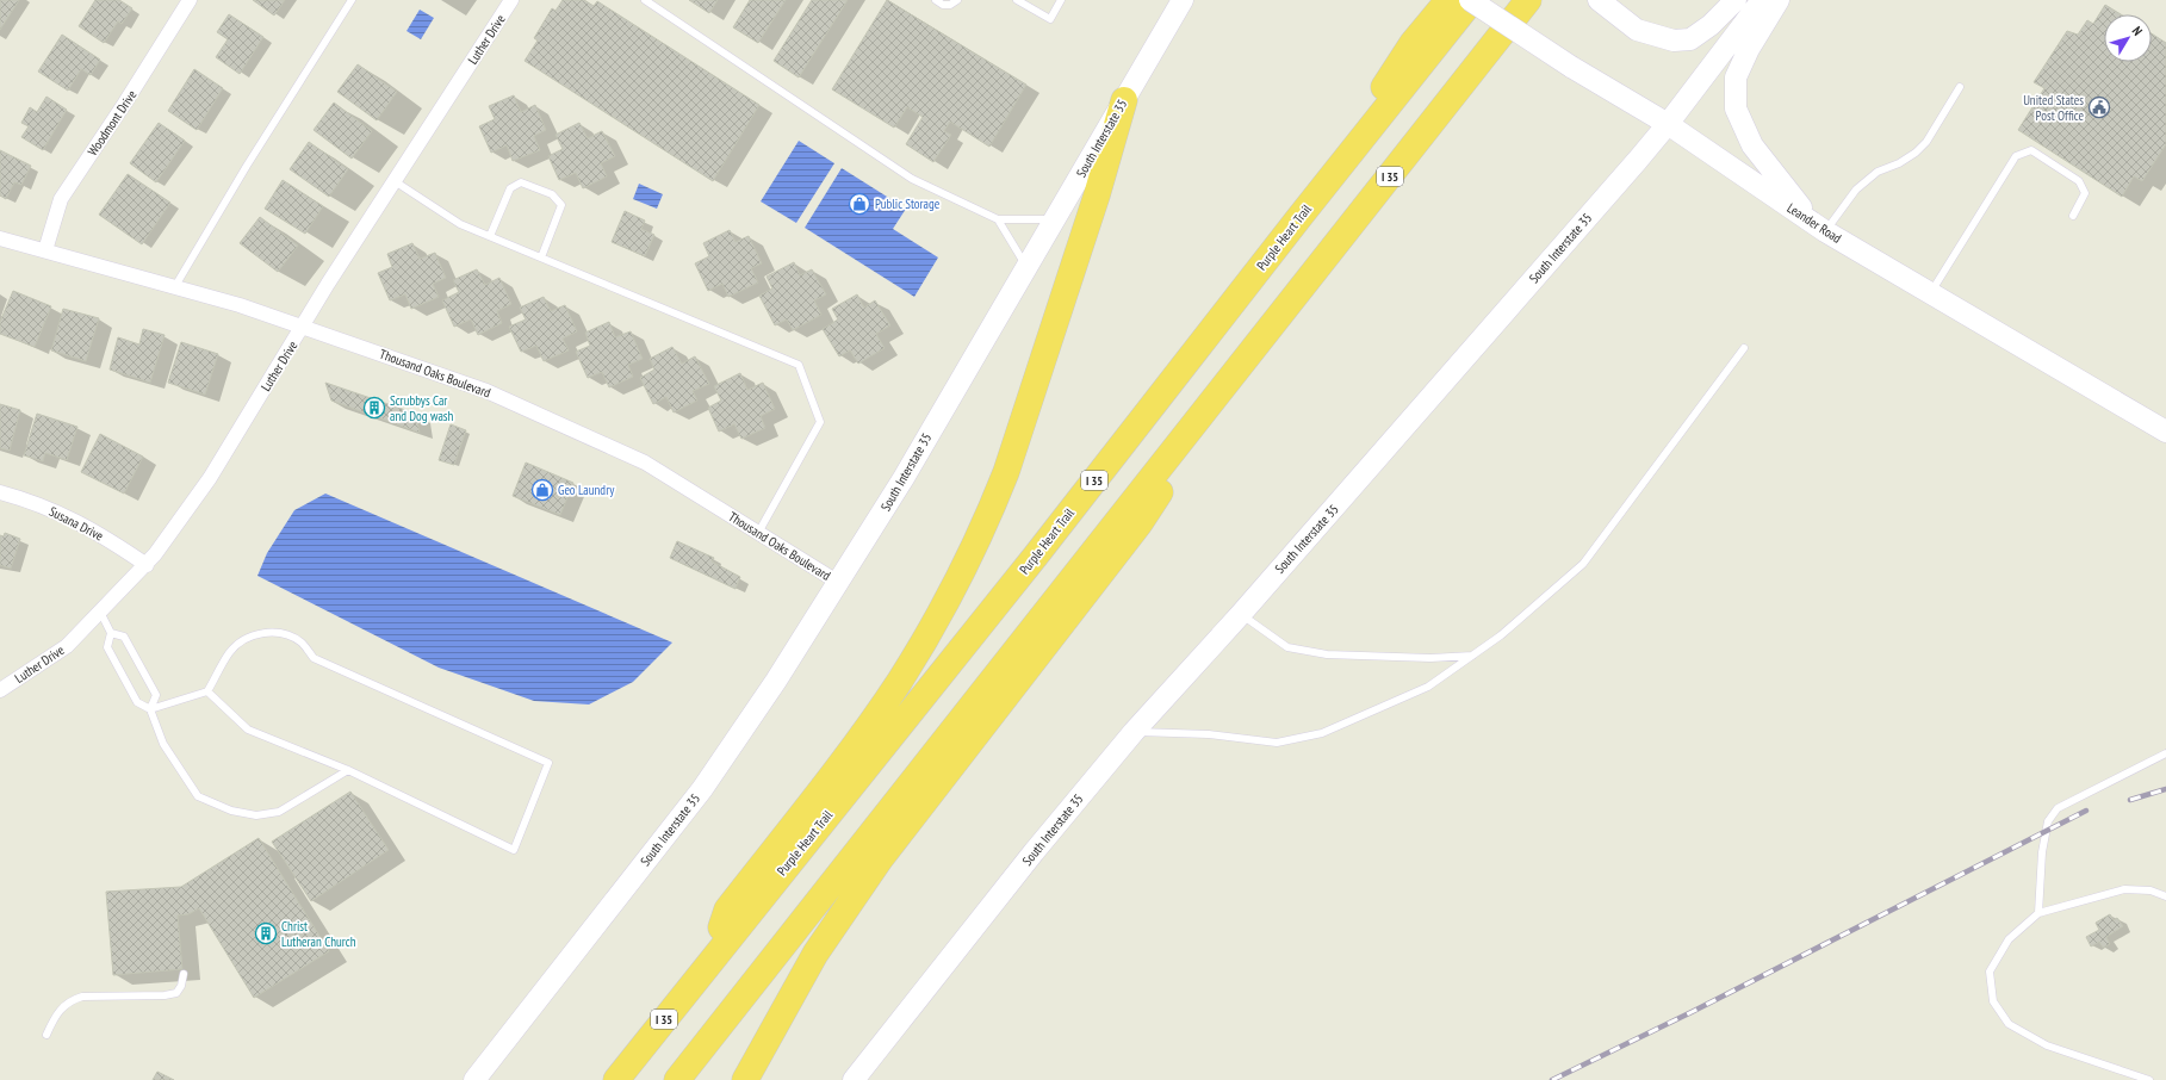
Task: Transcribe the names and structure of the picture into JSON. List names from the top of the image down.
{
  "streets": {
    "highway": ["I 35", "Purple Heart Trail"],
    "main road": ["South Interstate 35", "Leander Road"],
    "street": [
      "Luther Drive",
      "Woodmont Drive",
      "Thousand Oaks Boulevard",
      "Susana Drive"
    ]
  },
  "crossings": [
    ["Luther Drive", "Thousand Oaks Boulevard"],
    ["Luther Drive", "Susana Drive"],
    ["Woodmont Drive", "Thousand Oaks Boulevard"],
    ["South Interstate 35", "Leander Road"],
    ["South Interstate 35", "Thousand Oaks Boulevard"],
    ["Leander Road", "Purple Heart Trail"]
  ],
  "places": {
    "public building": ["United States Post Office"],
    "shop": ["Public Storage", "Geo Laundry"],
    "building": ["Scrubbys Car and Dog wash", "Christ Lutheran Church"]
  },
  "north": "top right"
}
